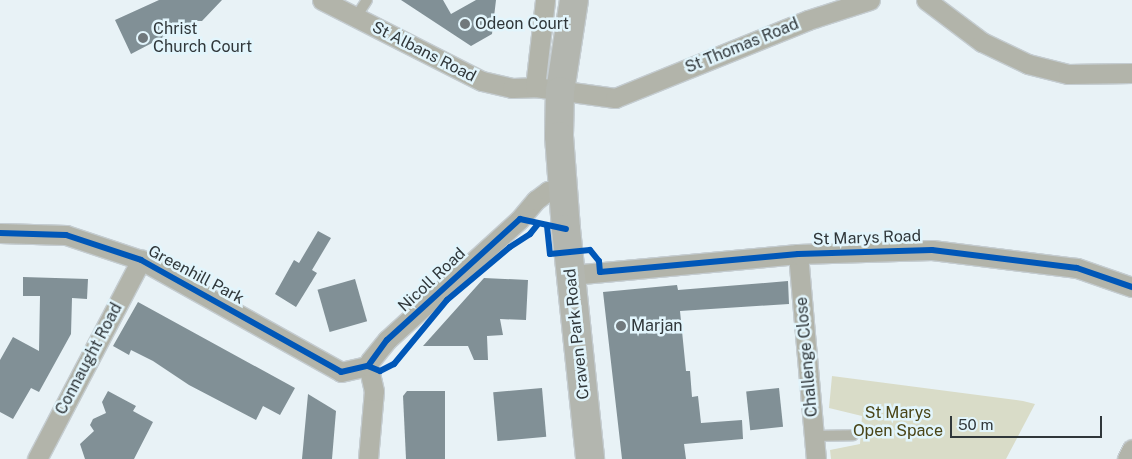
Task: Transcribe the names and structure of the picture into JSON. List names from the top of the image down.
{
  "streets": {
    "main road": ["Craven Park Road"],
    "street": [
      "St Thomas Road",
      "St Albans Road",
      "St Marys Road",
      "Greenhill Park",
      "Nicoll Road",
      "Challenge Close",
      "Connaught Road"
    ]
  },
  "crossings": [
    ["St Thomas Road", "St Albans Road"],
    ["St Albans Road", "Craven Park Road"],
    ["St Marys Road", "Craven Park Road"],
    ["St Marys Road", "Challenge Close"],
    ["Greenhill Park", "Nicoll Road"],
    ["Greenhill Park", "Connaught Road"],
    ["Nicoll Road", "Craven Park Road"]
  ],
  "parks": ["St Marys Open Space"],
  "places": ["Odeon Court", "Christ Church Court", "Marjan"],
  "scale_bar": "50 m"
}
